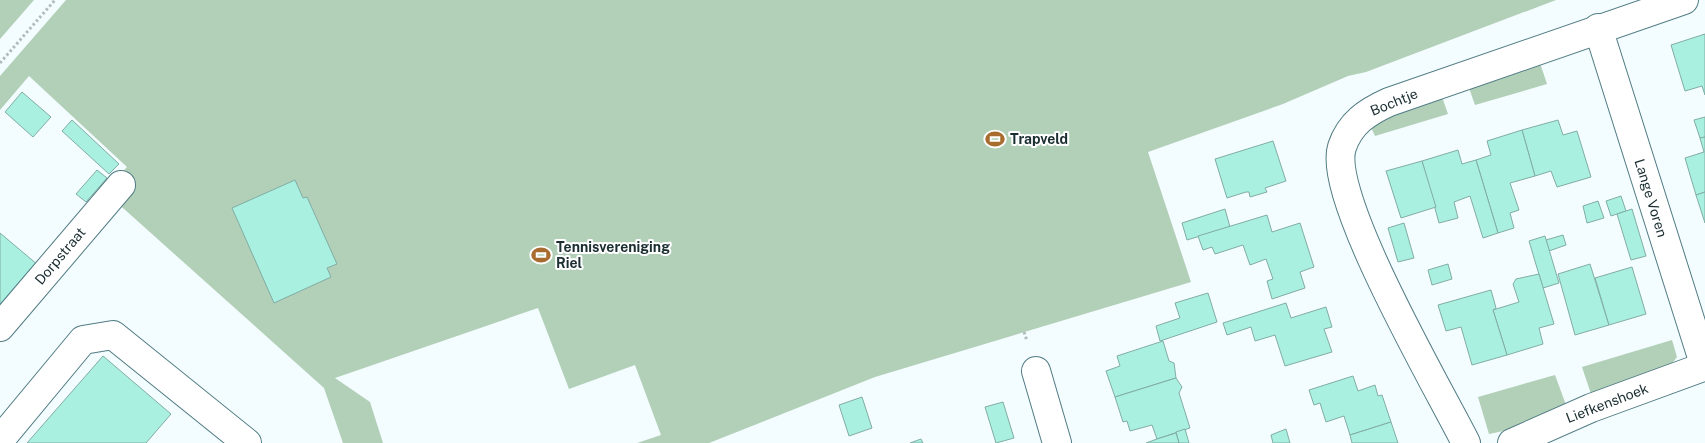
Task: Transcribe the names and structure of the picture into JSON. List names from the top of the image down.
{
  "streets": {
    "street": [
      "Bochtje",
      "Lange Voren",
      "Dorpstraat",
      "Liefkenshoek"
    ]
  },
  "crossings": [
    ["Bochtje", "Lange Voren"],
    ["Lange Voren", "Liefkenshoek"]
  ],
  "places": {
    "sports": ["Trapveld", "Tennisvereniging Riel"]
  }
}
